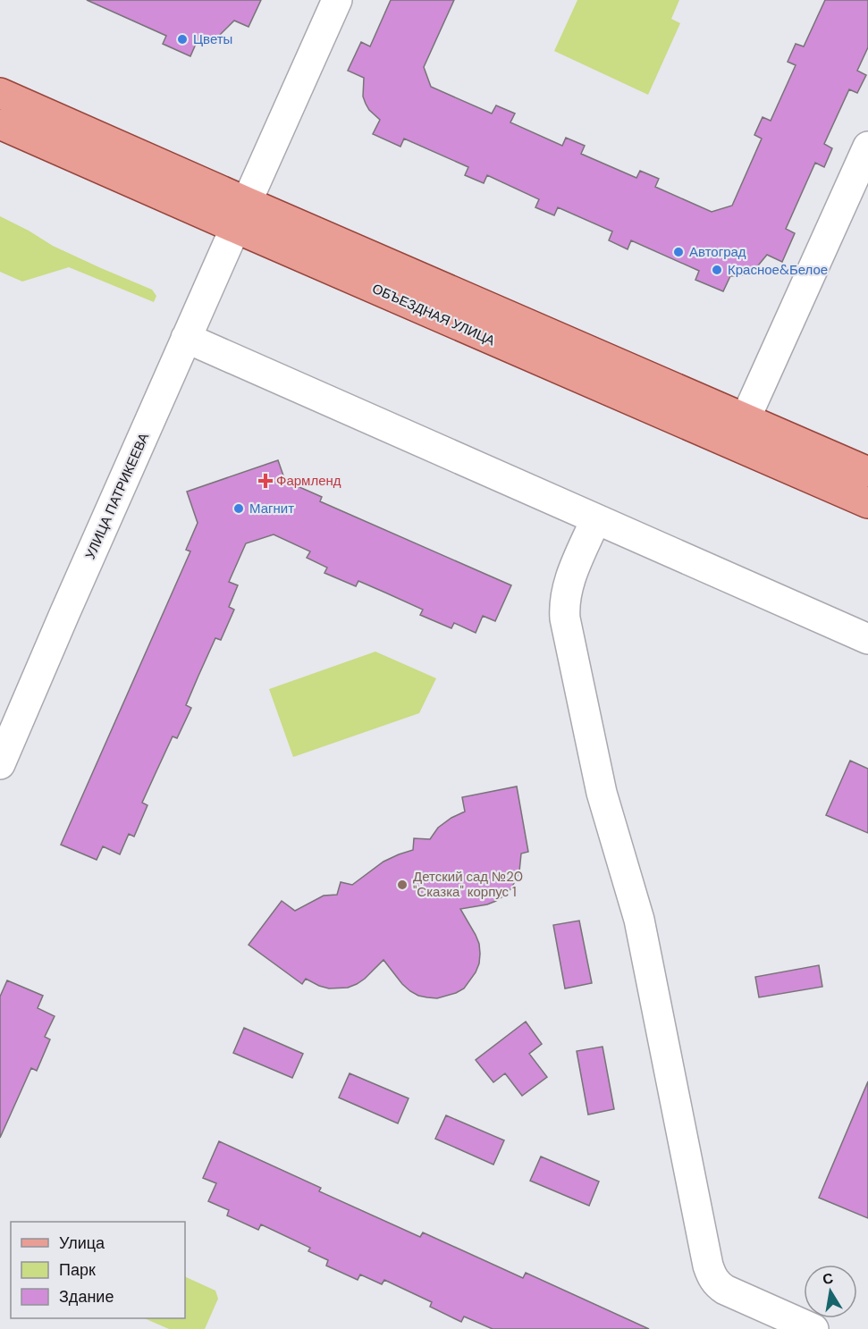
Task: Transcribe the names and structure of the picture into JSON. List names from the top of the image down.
{
  "streets": {
    "main road": ["ОБЪЕЗДНАЯ УЛИЦА"],
    "street": ["УЛИЦА ПАТРИКЕЕВА"]
  },
  "crossings": [
    ["ОБЪЕЗДНАЯ УЛИЦА", "УЛИЦА ПАТРИКЕЕВА"]
  ],
  "places": {
    "other": [
      "Цветы",
      "Автоград",
      "Красное&Белое",
      "Магнит",
      "Детский сад №20 \"Сказка\" корпус 1"
    ],
    "health": ["Фармленд"]
  },
  "legend": ["Улица", "Парк", "Здание"],
  "north": "top"
}
